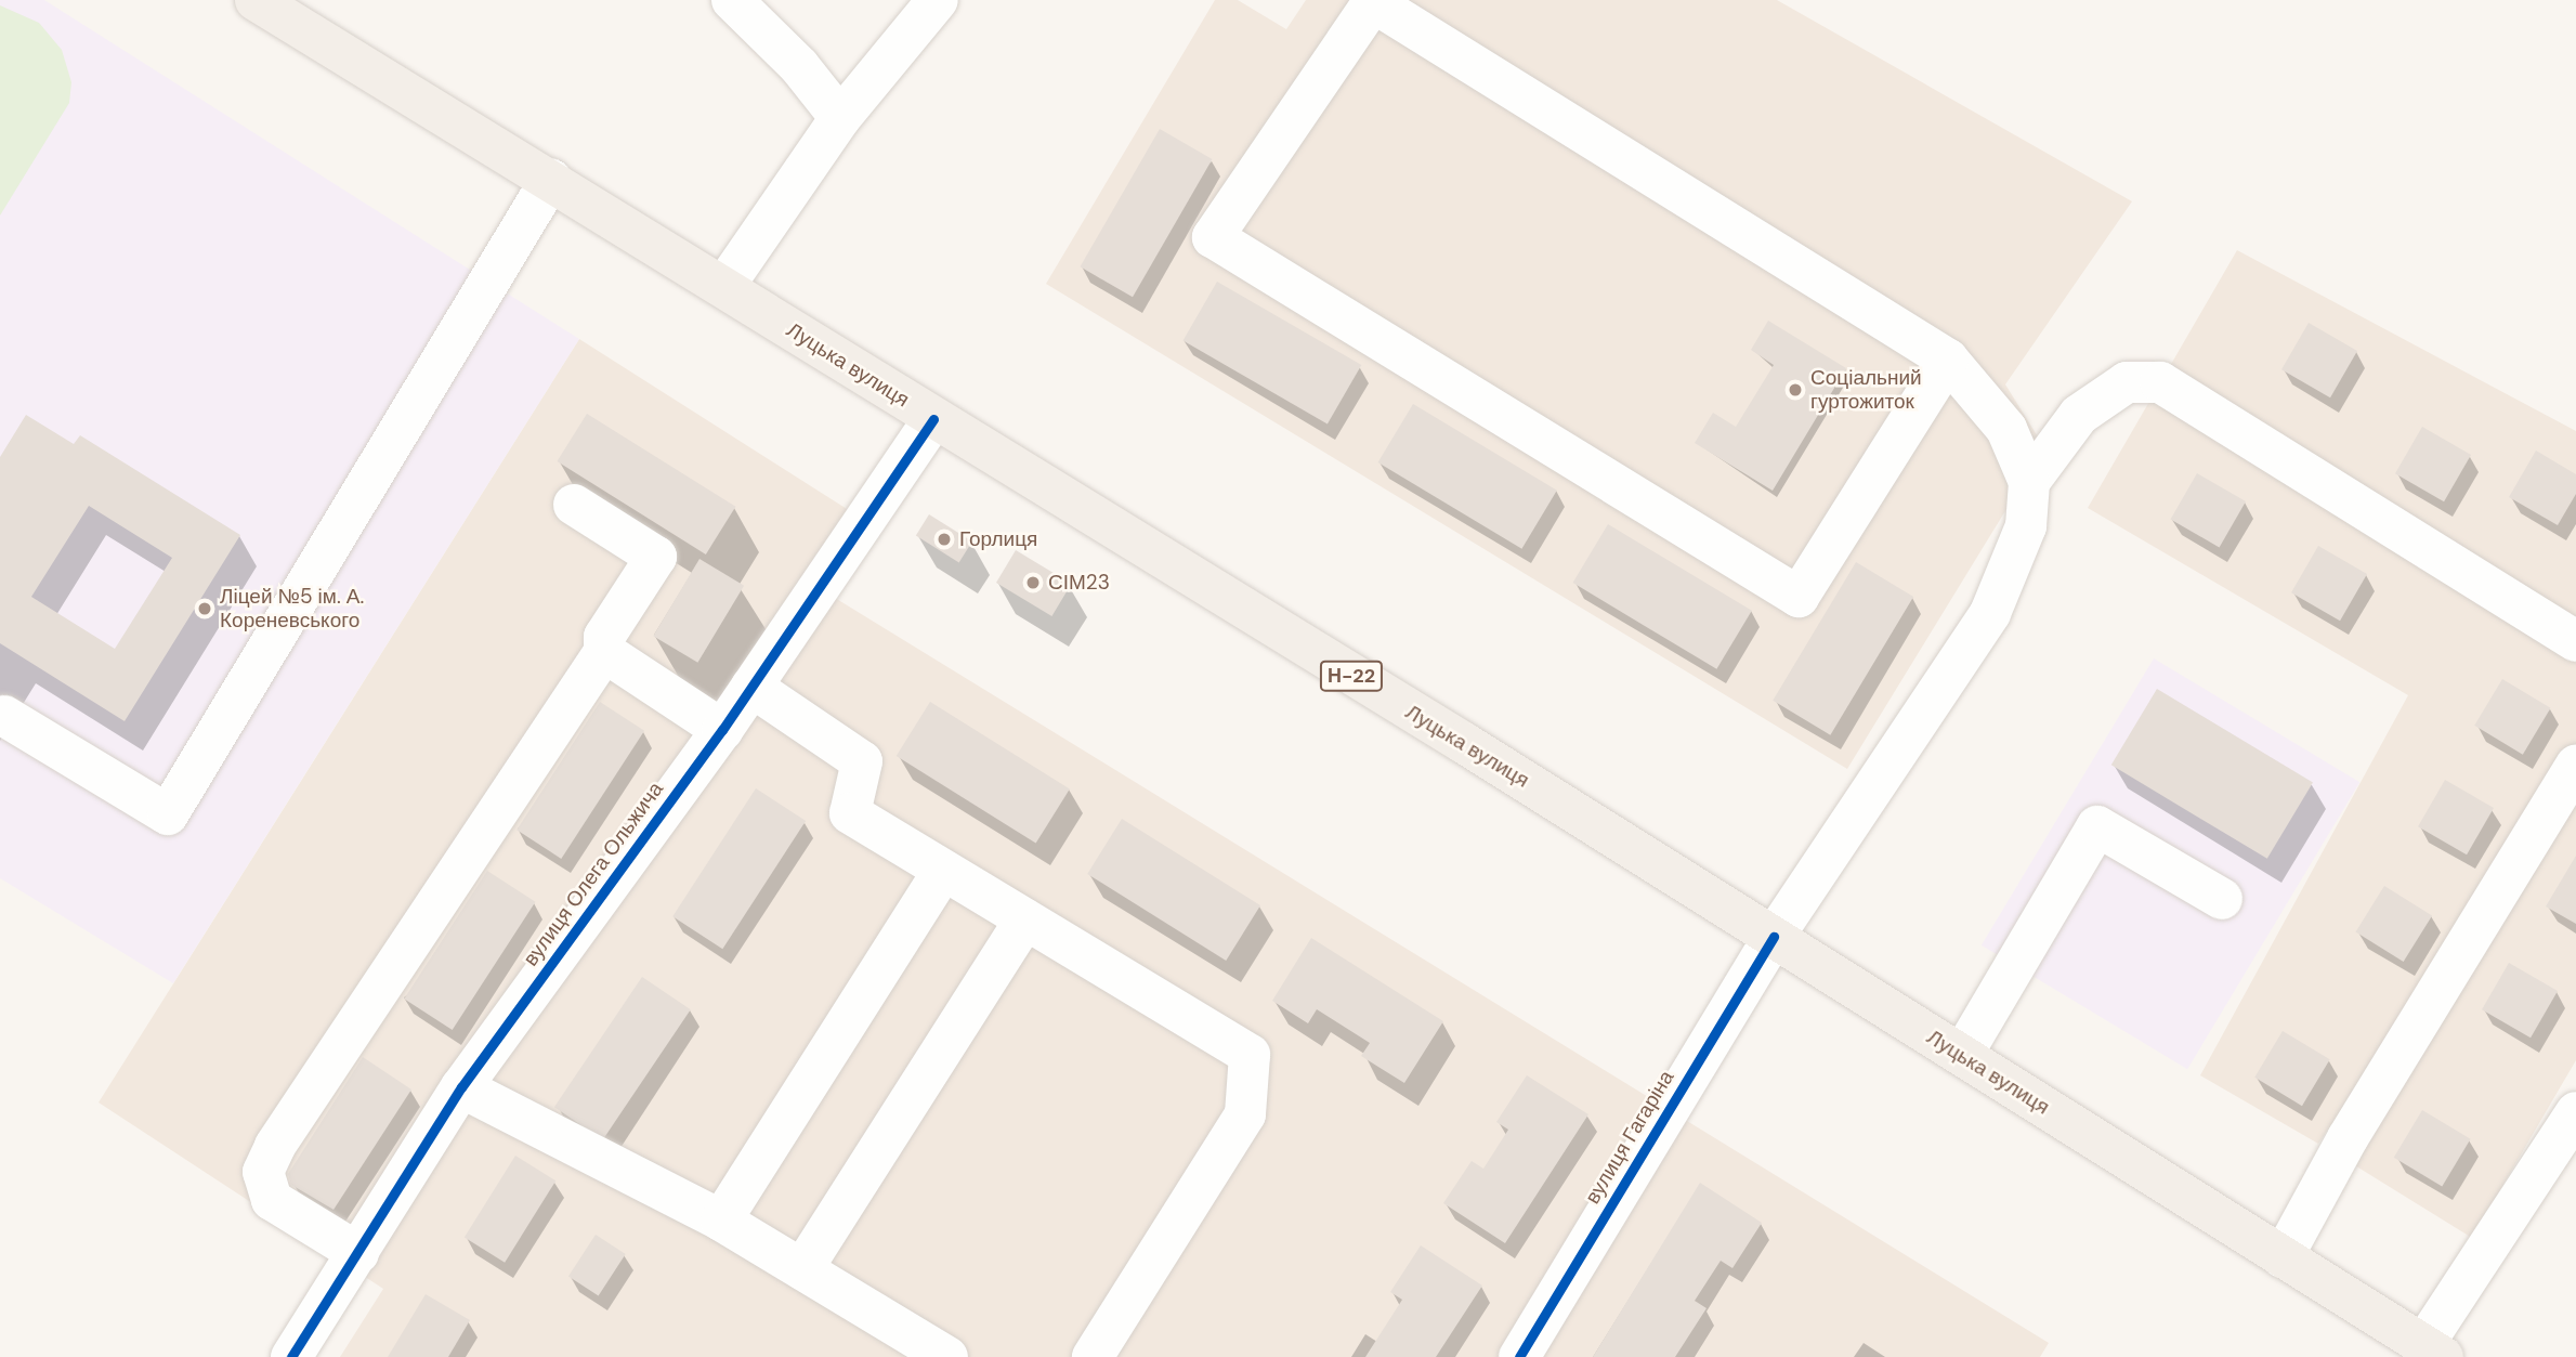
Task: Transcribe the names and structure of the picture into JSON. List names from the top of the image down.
{
  "streets": {
    "main road": ["Луцька вулиця", "Н-22"],
    "street": ["вулиця Олега Ольжича", "вулиця Гагаріна"]
  },
  "crossings": [
    ["Луцька вулиця", "вулиця Олега Ольжича"],
    ["Луцька вулиця", "вулиця Гагаріна"]
  ],
  "places": [
    "Соціальний гуртожиток",
    "Горлиця",
    "СІМ23",
    "Ліцей №5 ім. А. Кореневського"
  ]
}
